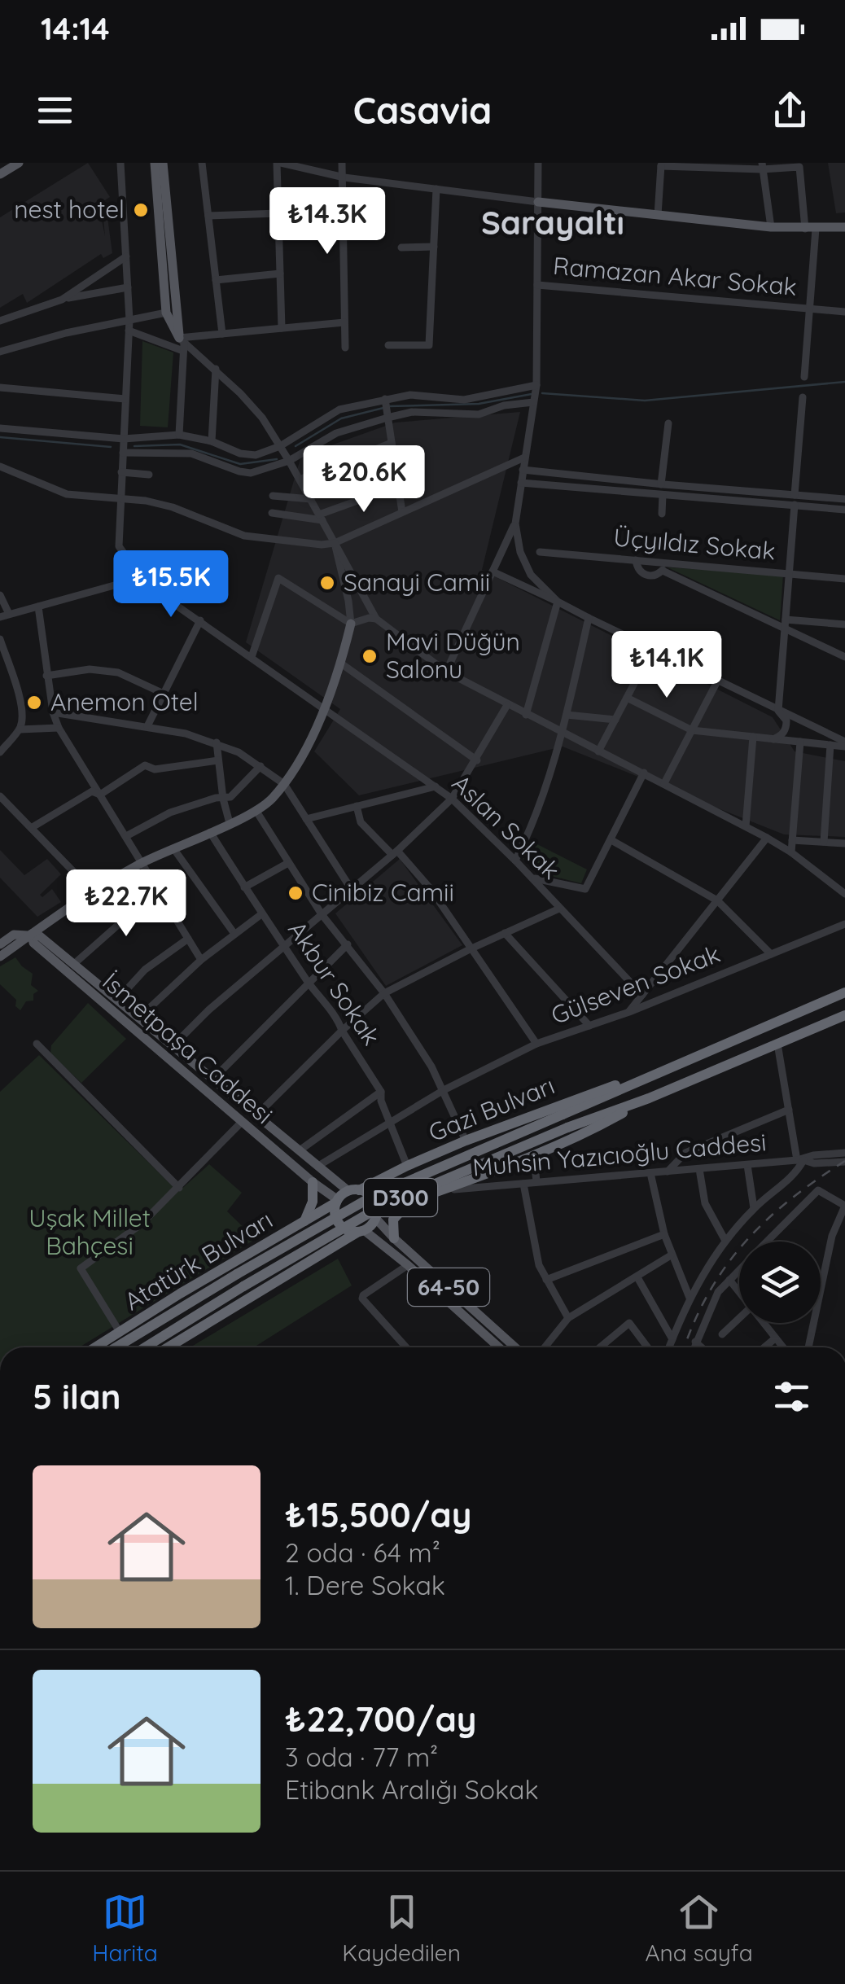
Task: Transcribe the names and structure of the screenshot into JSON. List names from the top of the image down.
{
  "streets": {
    "highway": ["Gazi Bulvarı", "D300", "Atatürk Bulvarı"],
    "main road": ["İsmetpaşa Caddesi", "64-50"],
    "street": [
      "Ramazan Akar Sokak",
      "Üçyıldız Sokak",
      "Aslan Sokak",
      "Akbur Sokak",
      "Gülseven Sokak",
      "Muhsin Yazıcıoğlu Caddesi"
    ]
  },
  "crossings": [
    ["Akbur Sokak", "Gülseven Sokak"],
    ["Akbur Sokak", "Gazi Bulvarı"],
    ["Gülseven Sokak", "İsmetpaşa Caddesi"],
    ["İsmetpaşa Caddesi", "Gazi Bulvarı"],
    ["İsmetpaşa Caddesi", "Atatürk Bulvarı"],
    ["İsmetpaşa Caddesi", "64-50"],
    ["Gazi Bulvarı", "Muhsin Yazıcıoğlu Caddesi"],
    ["Gazi Bulvarı", "Atatürk Bulvarı"],
    ["Gazi Bulvarı", "64-50"],
    ["Atatürk Bulvarı", "64-50"]
  ],
  "districts": ["Sarayaltı"],
  "parks": ["Uşak Millet Bahçesi"],
  "places": [
    "nest hotel",
    "Sanayi Camii",
    "Mavi Düğün Salonu",
    "Anemon Otel",
    "Cinibiz Camii"
  ],
  "page": {
    "status": "14:14",
    "header": "Casavia",
    "price": [
      "₺14.3K",
      "₺20.6K",
      "₺15.5K",
      "₺14.1K",
      "₺22.7K"
    ],
    "heading": "5 ilan",
    "list": [
      {
        "name": "₺15,500/ay",
        "note": "2 oda · 64 m² · 1. Dere Sokak"
      },
      {
        "name": "₺22,700/ay",
        "note": "3 oda · 77 m² · Etibank Aralığı Sokak"
      }
    ],
    "tabs": ["Harita", "Kaydedilen", "Ana sayfa"]
  }
}
